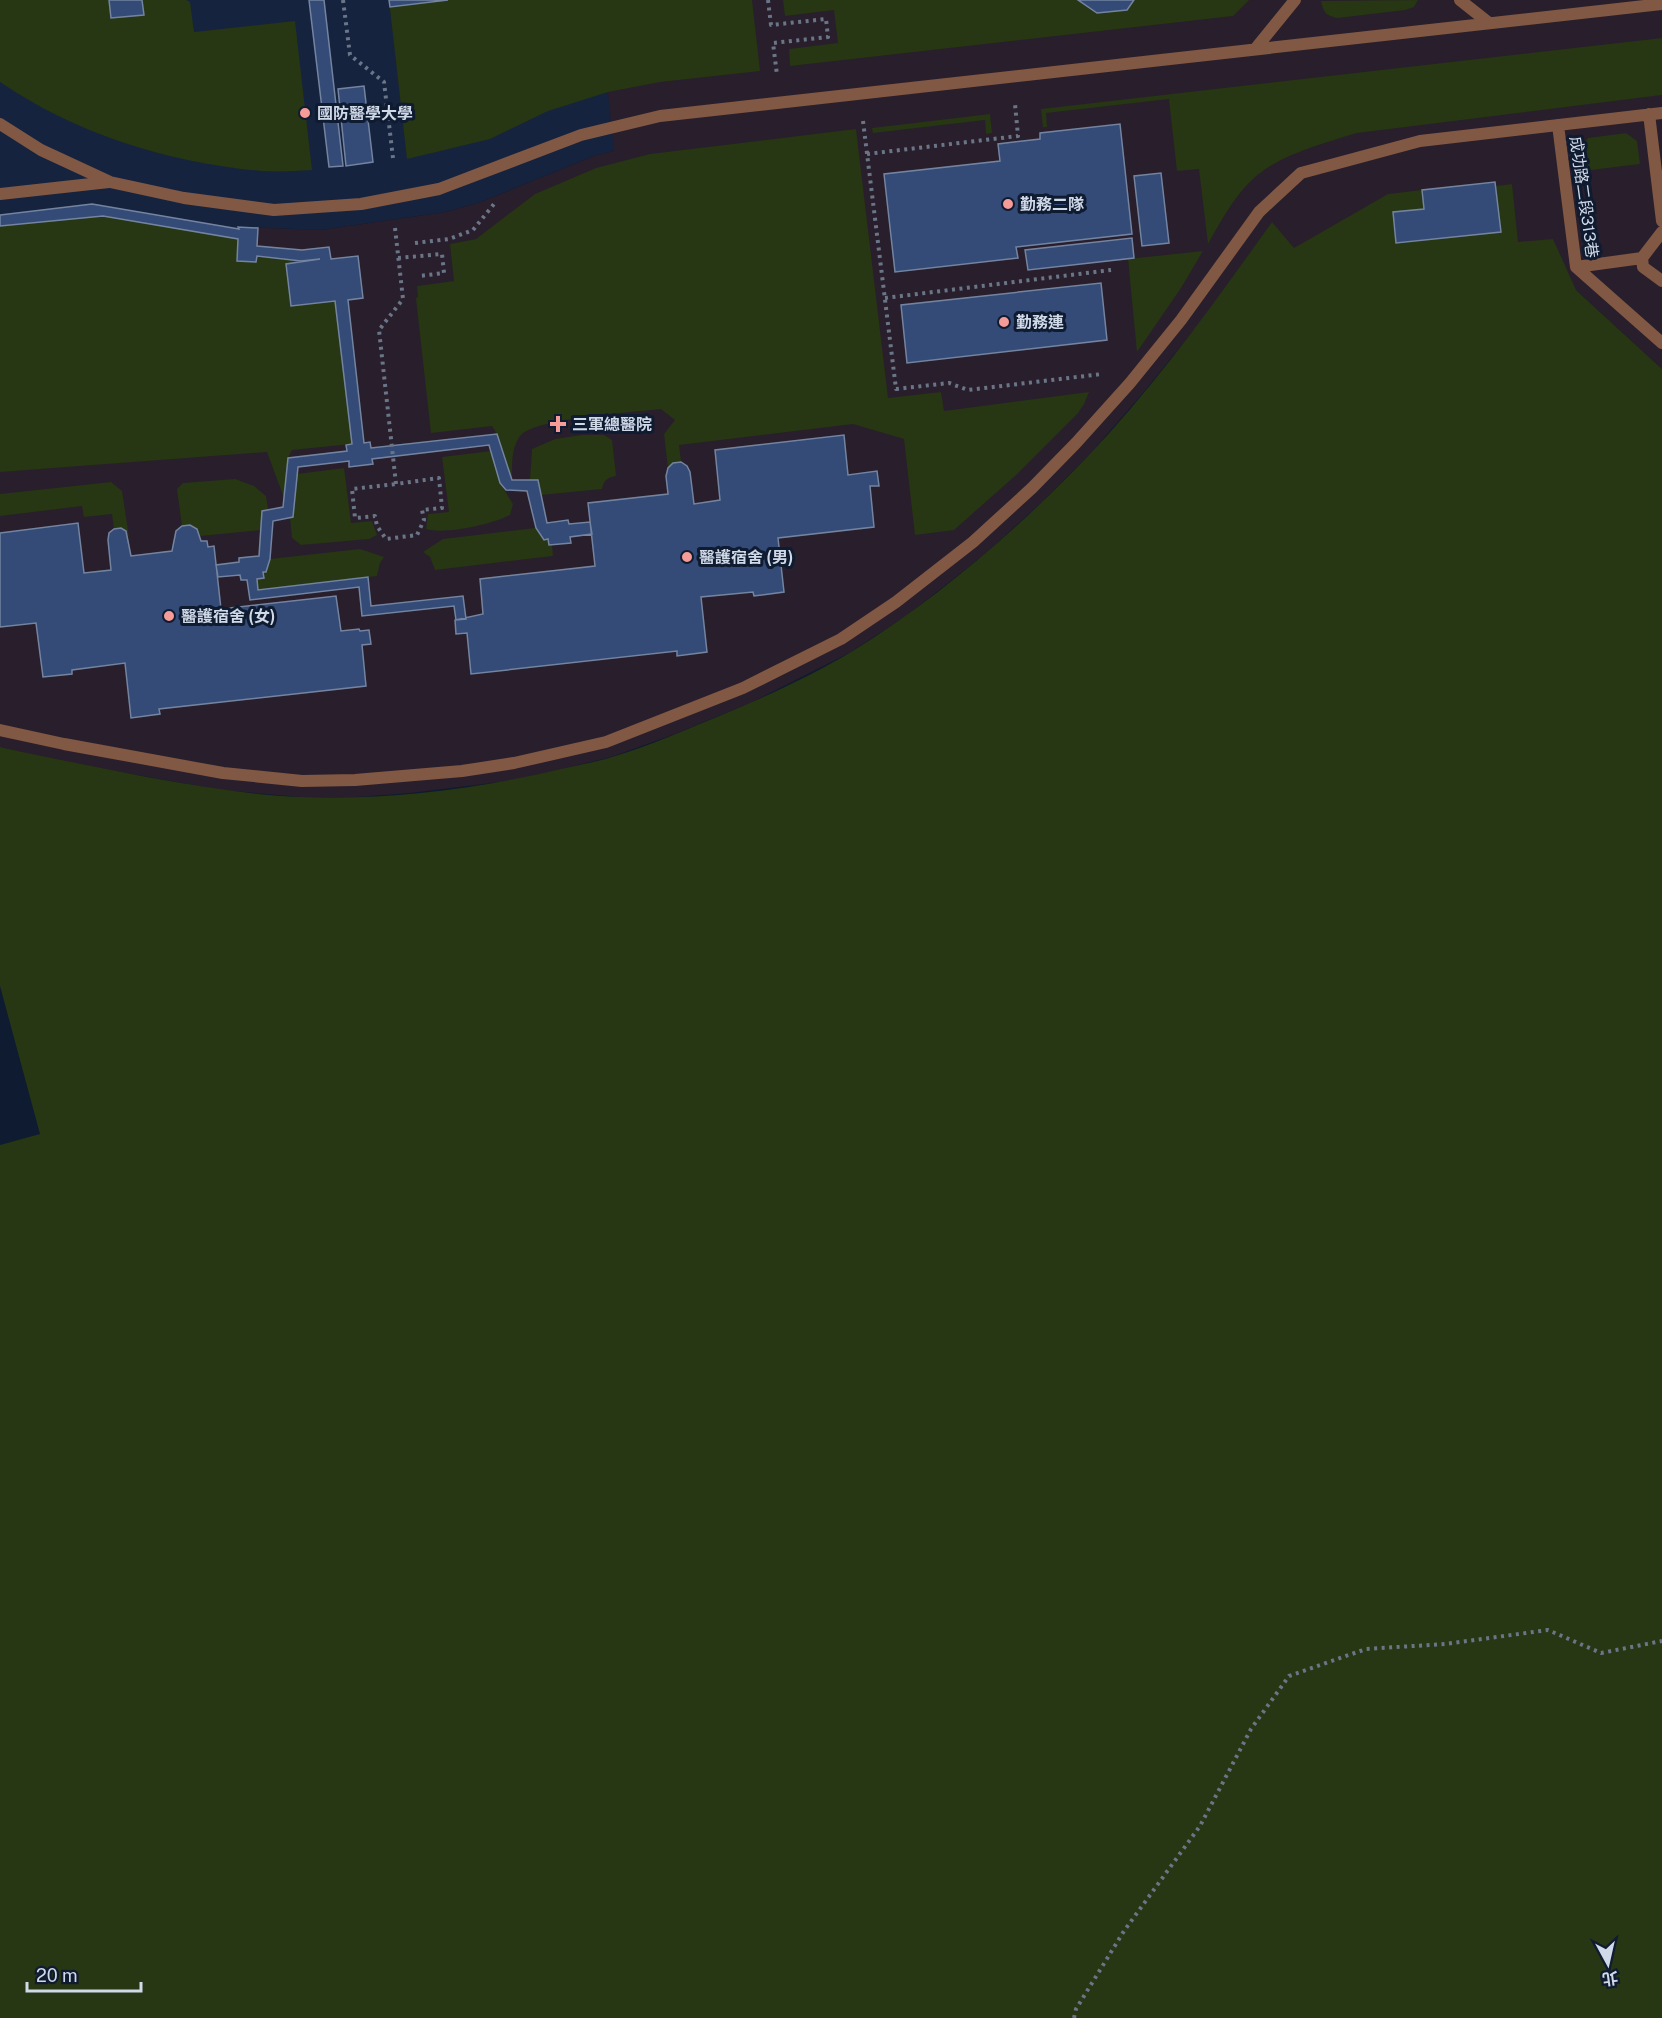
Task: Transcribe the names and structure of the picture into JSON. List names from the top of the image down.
{
  "streets": {
    "lane": ["成功路二段313巷"]
  },
  "places": {
    "other": [
      "國防醫學大學",
      "勤務二隊",
      "勤務連",
      "醫護宿舍 (男)",
      "醫護宿舍 (女)"
    ],
    "health": ["三軍總醫院"]
  },
  "scale_bar": "20 m",
  "north": "bottom"
}
